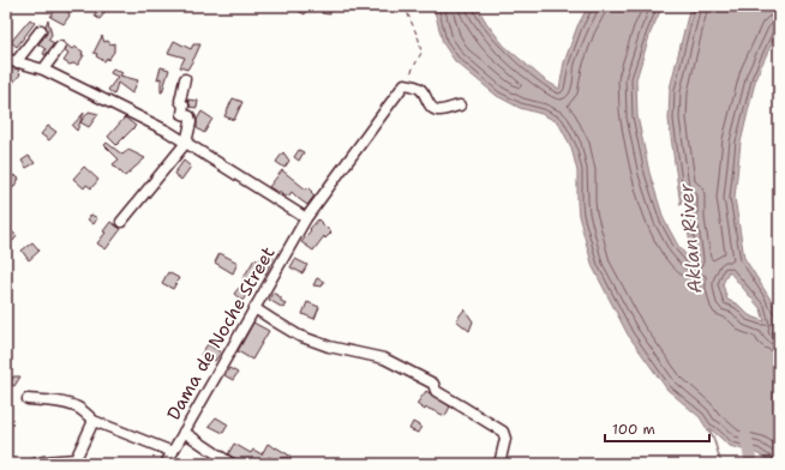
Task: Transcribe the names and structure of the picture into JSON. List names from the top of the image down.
{
  "streets": {
    "street": ["Dama de Noche Street"]
  },
  "water": ["Aklan River"],
  "scale_bar": "100 m"
}
